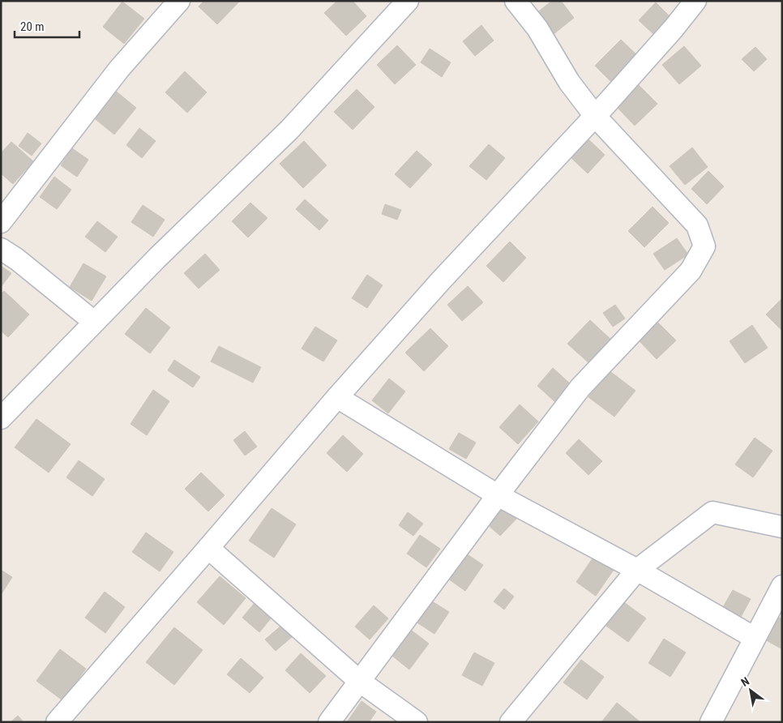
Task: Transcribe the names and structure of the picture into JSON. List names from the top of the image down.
{
  "scale_bar": "20 m",
  "north": "top left"
}
